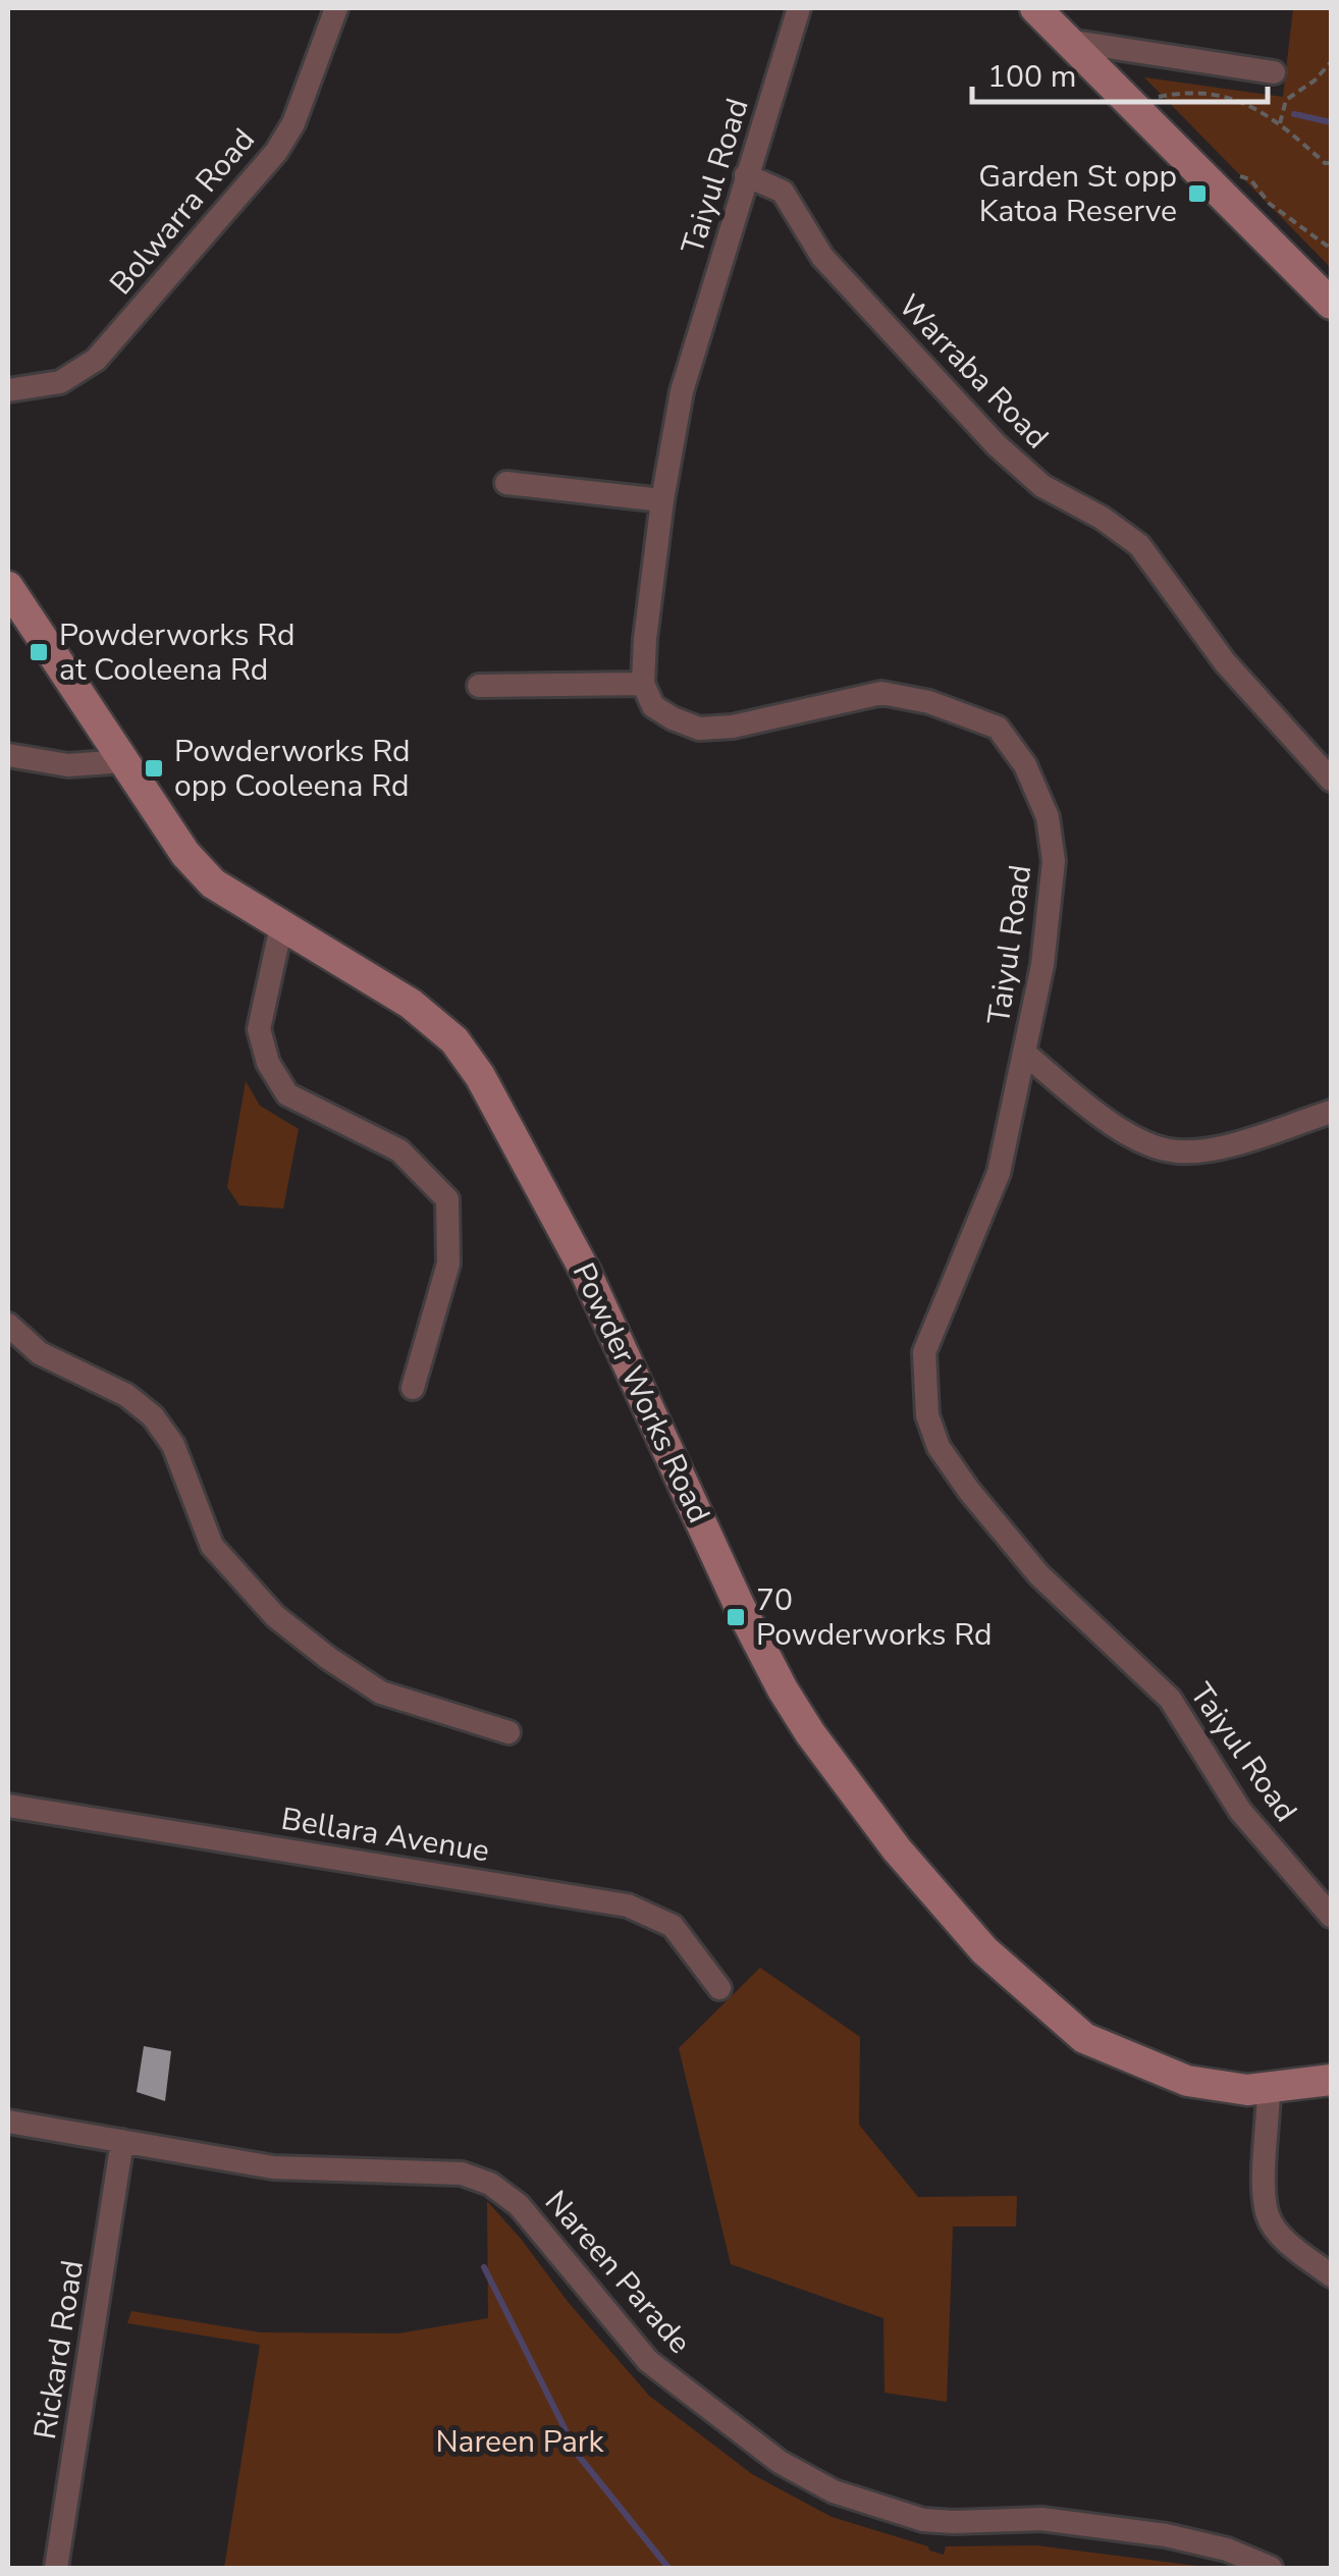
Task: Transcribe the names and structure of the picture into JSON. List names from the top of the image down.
{
  "streets": {
    "main road": ["Powder Works Road"],
    "street": [
      "Taiyul Road",
      "Bolwarra Road",
      "Warraba Road",
      "Bellara Avenue",
      "Nareen Parade",
      "Rickard Road"
    ]
  },
  "crossings": [
    ["Taiyul Road", "Warraba Road"],
    ["Nareen Parade", "Rickard Road"]
  ],
  "parks": ["Nareen Park"],
  "places": {
    "transit": [
      "Garden St opp Katoa Reserve",
      "Powderworks Rd at Cooleena Rd",
      "Powderworks Rd opp Cooleena Rd",
      "70 Powderworks Rd"
    ]
  },
  "scale_bar": "100 m"
}
